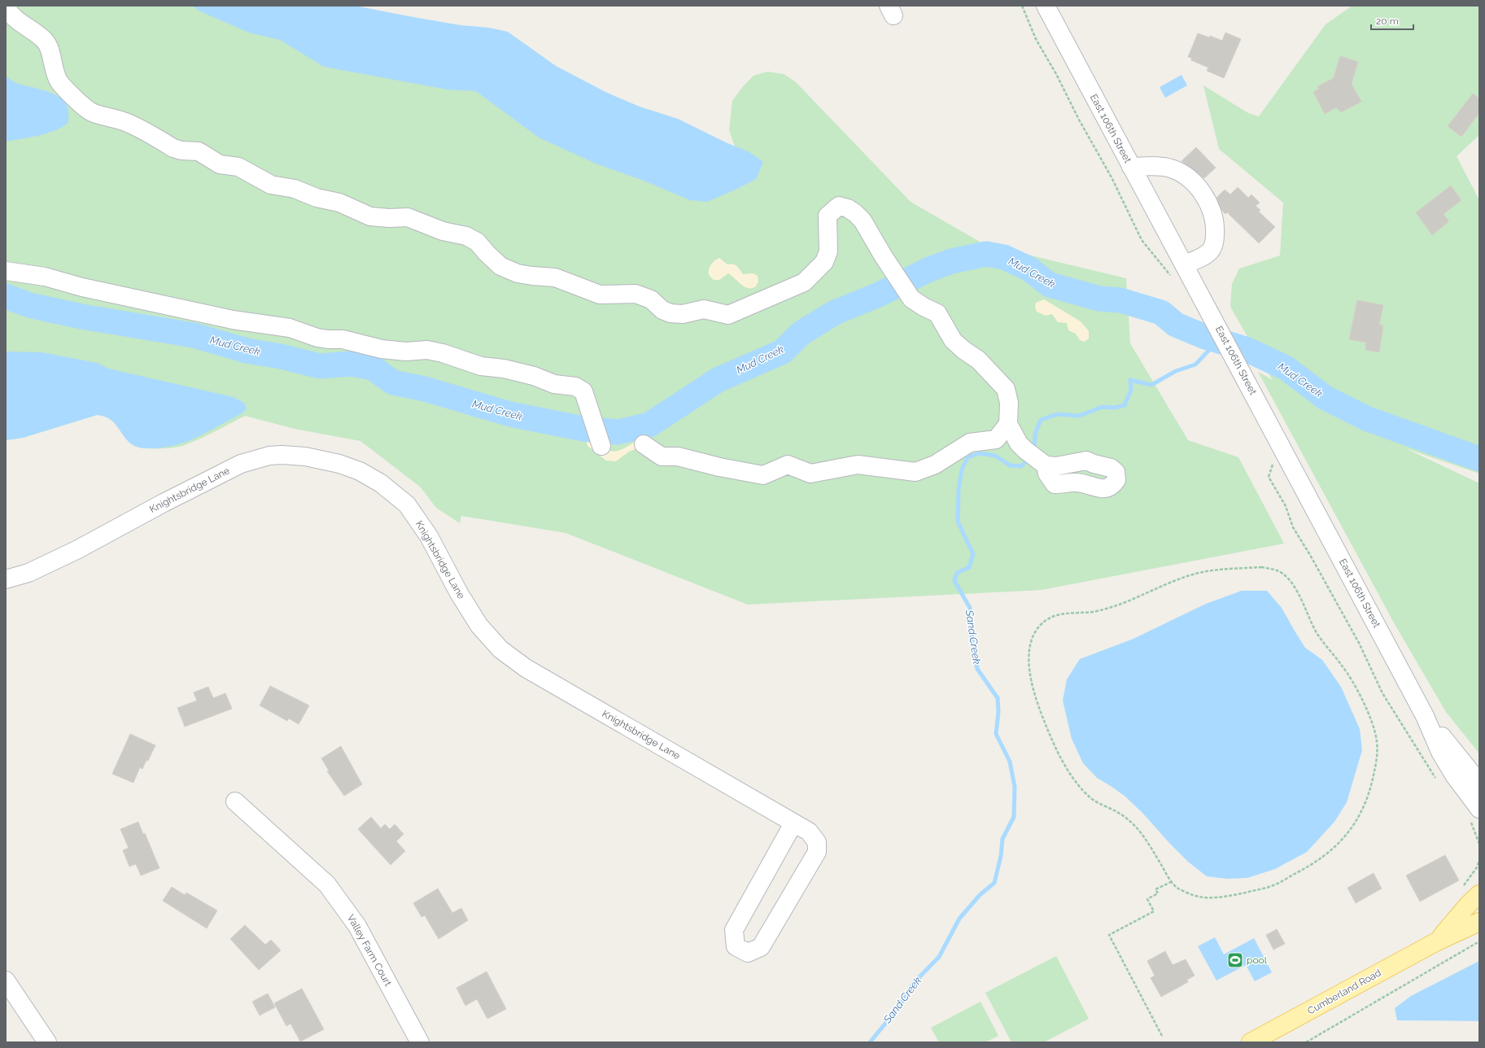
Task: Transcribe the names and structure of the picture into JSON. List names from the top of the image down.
{
  "streets": {
    "main road": ["Cumberland Road"],
    "street": ["East 106th Street", "Knightsbridge Lane", "Valley Farm Court"]
  },
  "water": ["Mud Creek", "Sand Creek"],
  "places": {
    "sports": ["pool"]
  },
  "scale_bar": "20 m"
}
